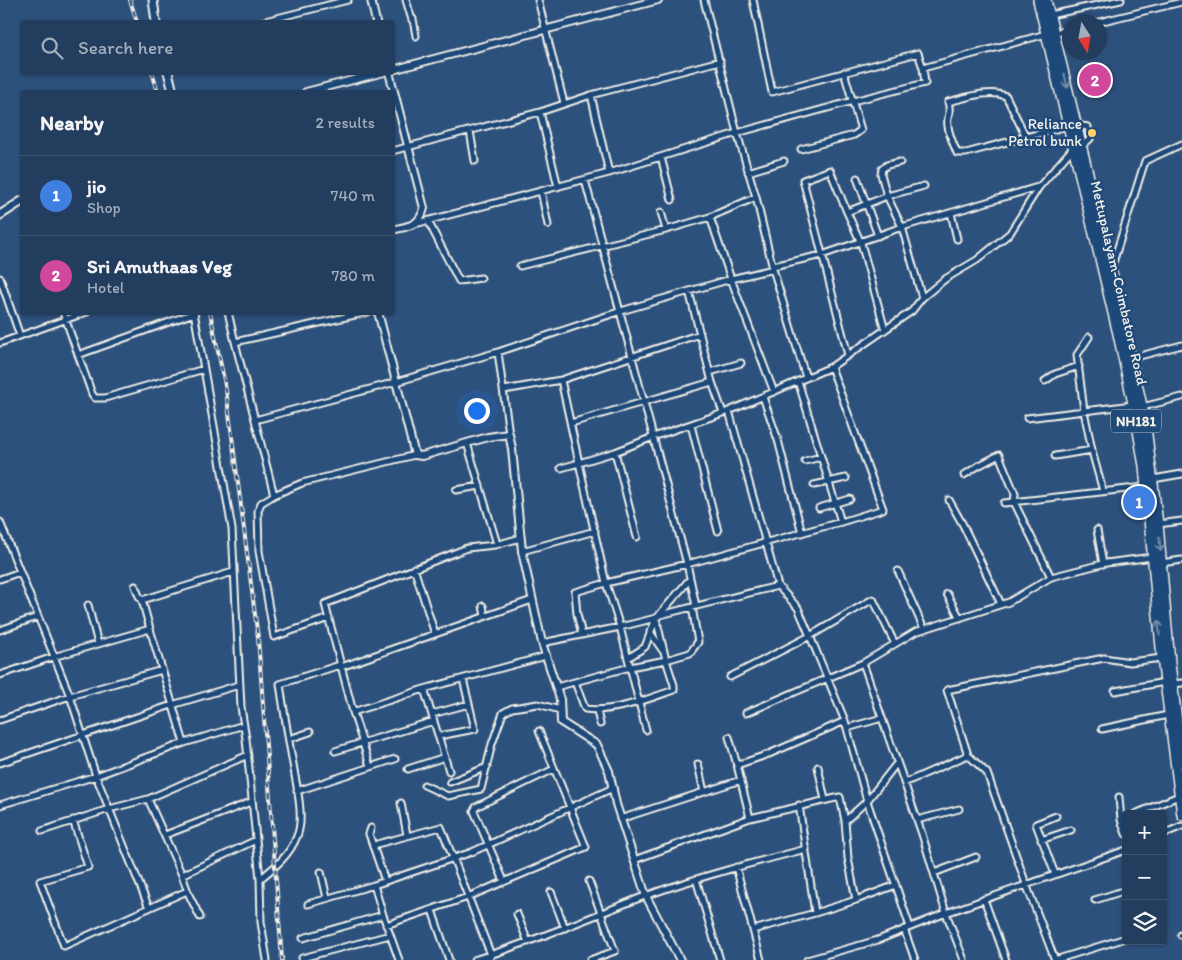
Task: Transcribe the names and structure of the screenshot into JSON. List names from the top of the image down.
{
  "streets": {
    "highway": ["Mettupalayam-Coimbatore Road", "NH181"]
  },
  "crossings": [
    ["Mettupalayam-Coimbatore Road", "NH181"]
  ],
  "places": ["Reliance Petrol bunk"],
  "north": "bottom",
  "page": {
    "search": "Search here",
    "pins": ["2", "1"],
    "heading": ["Nearby", "2 results"],
    "list": [
      {
        "mark": "1",
        "name": "jio",
        "note": "Shop",
        "value": "740 m"
      },
      {
        "mark": "2",
        "name": "Sri Amuthaas Veg",
        "note": "Hotel",
        "value": "780 m"
      }
    ],
    "map_buttons": ["+", "−"]
  }
}
